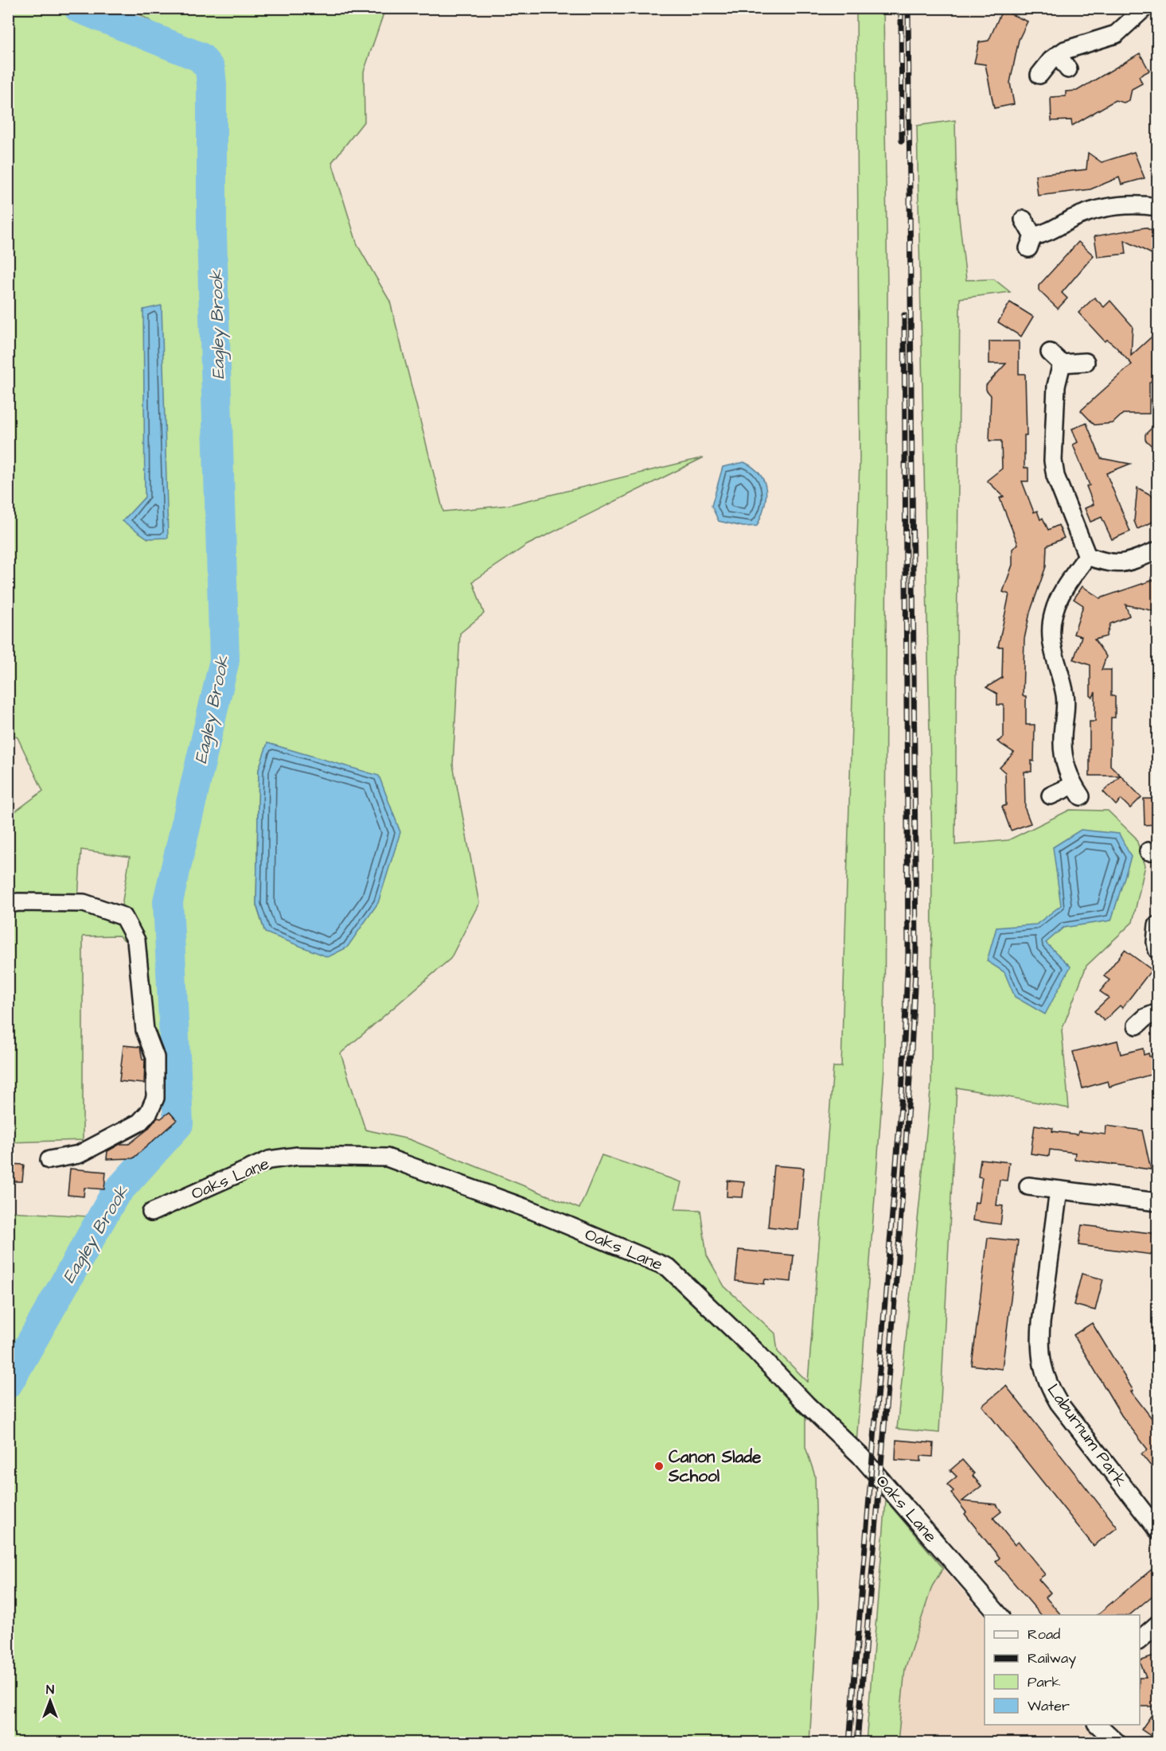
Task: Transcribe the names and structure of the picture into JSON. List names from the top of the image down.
{
  "streets": {
    "street": ["Oaks Lane", "Laburnum Park"]
  },
  "water": ["Eagley Brook"],
  "places": ["Canon Slade School"],
  "legend": [
    "Road",
    "Railway",
    "Park",
    "Water"
  ],
  "north": "top"
}
